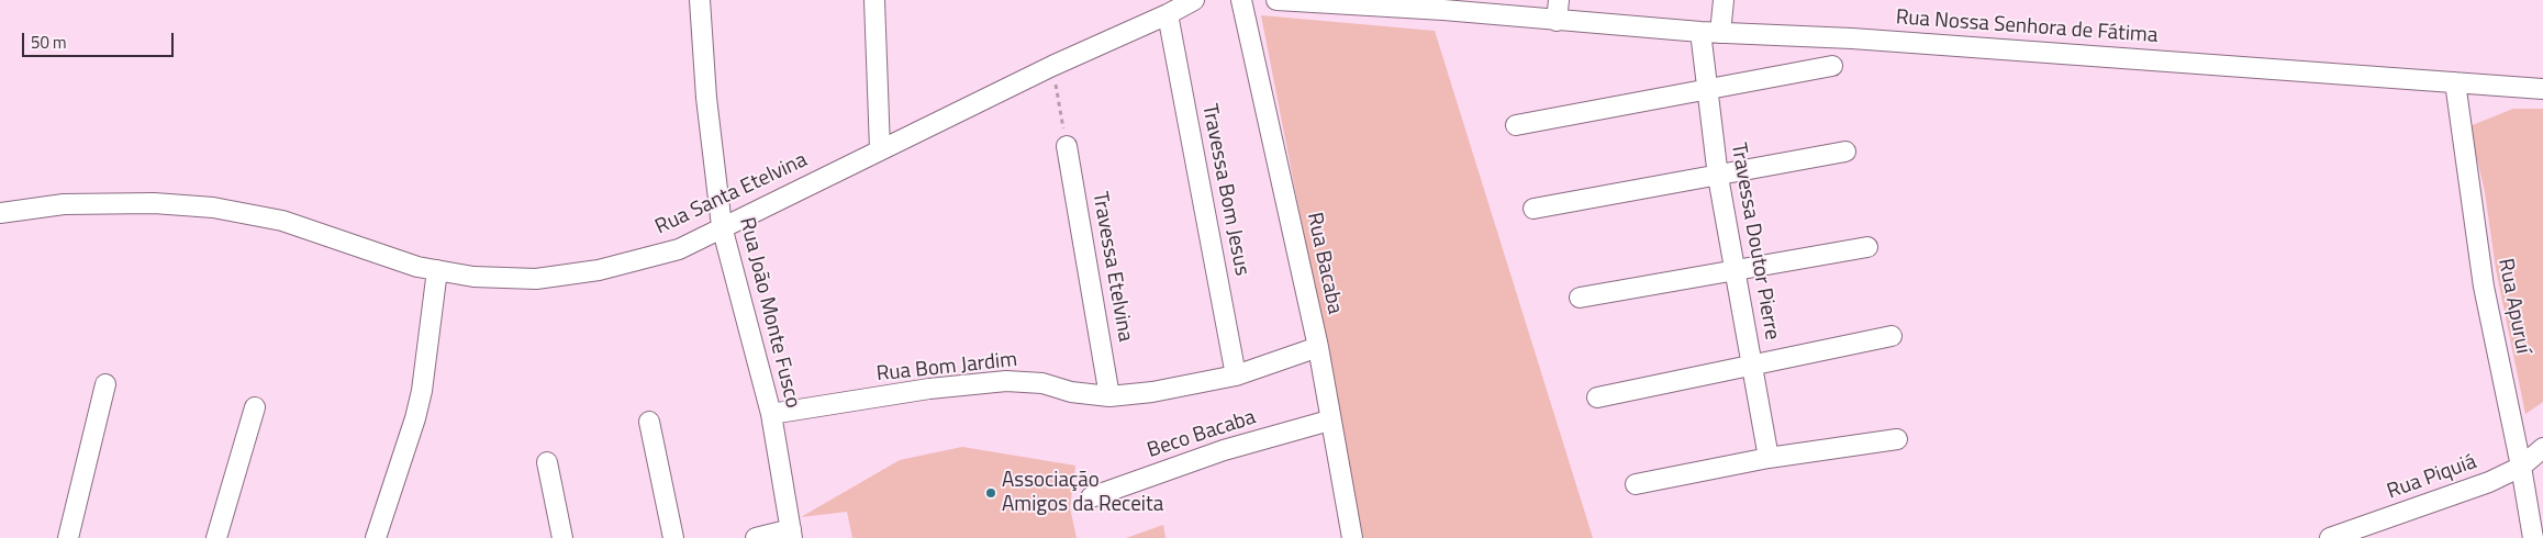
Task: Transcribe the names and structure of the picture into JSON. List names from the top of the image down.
{
  "streets": {
    "street": [
      "Rua Nossa Senhora de Fátima",
      "Travessa Bom Jesus",
      "Rua Santa Etelvina",
      "Travessa Doutor Pierre",
      "Rua Bacaba",
      "Travessa Etelvina",
      "Rua Apuruí",
      "Rua João Monte Fusco",
      "Rua Bom Jardim",
      "Beco Bacaba",
      "Rua Piquiá"
    ]
  },
  "crossings": [
    ["Rua Nossa Senhora de Fátima", "Travessa Doutor Pierre"],
    ["Rua Nossa Senhora de Fátima", "Rua Apuruí"],
    ["Travessa Bom Jesus", "Rua Santa Etelvina"],
    ["Travessa Bom Jesus", "Rua Bom Jardim"],
    ["Rua Santa Etelvina", "Rua João Monte Fusco"],
    ["Rua Bacaba", "Rua Bom Jardim"],
    ["Rua Bacaba", "Beco Bacaba"],
    ["Travessa Etelvina", "Rua Bom Jardim"],
    ["Rua Apuruí", "Rua Piquiá"],
    ["Rua João Monte Fusco", "Rua Bom Jardim"]
  ],
  "places": ["Associação Amigos da Receita"],
  "scale_bar": "50 m"
}
